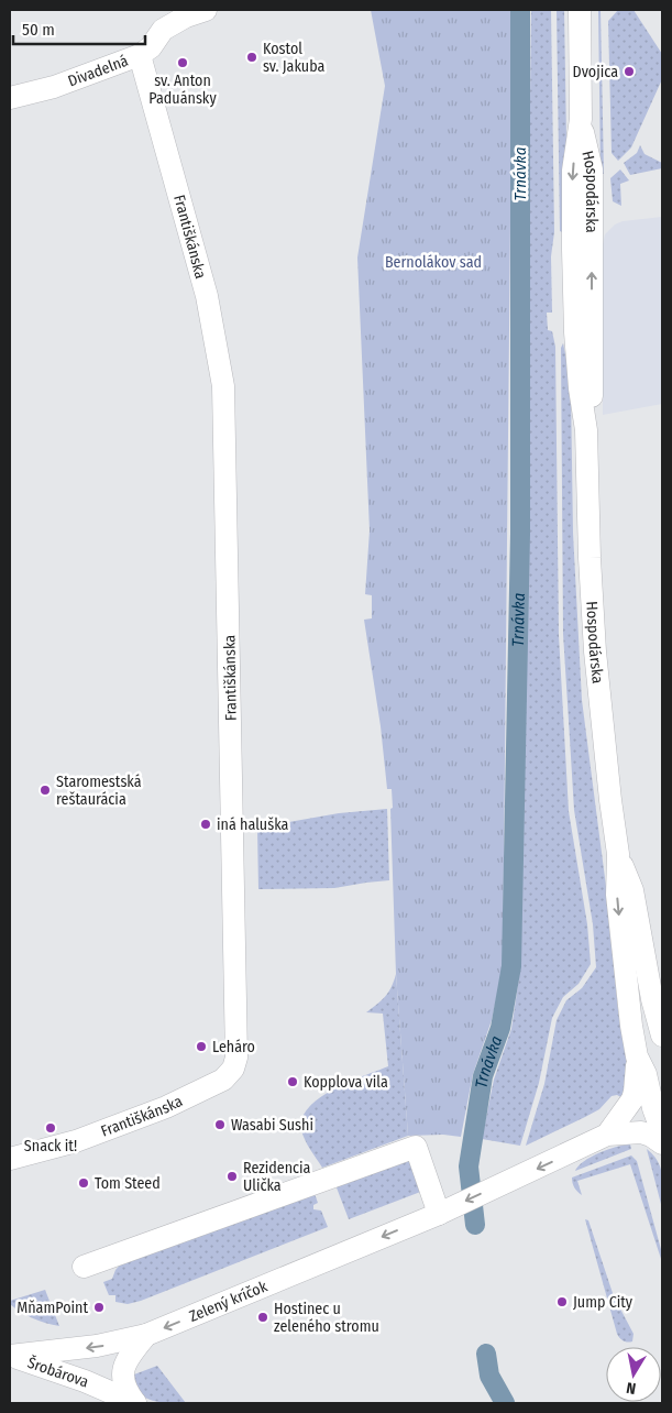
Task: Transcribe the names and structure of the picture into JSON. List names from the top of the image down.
{
  "streets": {
    "street": [
      "Divadelná",
      "Hospodárska",
      "Františkánska",
      "Zelený kríčok",
      "Šrobárova"
    ]
  },
  "crossings": [
    ["Divadelná", "Františkánska"],
    ["Hospodárska", "Zelený kríčok"],
    ["Zelený kríčok", "Šrobárova"]
  ],
  "one_way": ["Zelený kríčok"],
  "water": ["Trnávka"],
  "parks": ["Bernolákov sad"],
  "places": [
    "Kostol sv. Jakuba",
    "sv. Anton Paduánsky",
    "Dvojica",
    "Staromestská reštaurácia",
    "iná haluška",
    "Leháro",
    "Kopplova vila",
    "Wasabi Sushi",
    "Snack it!",
    "Rezidencia Ulička",
    "Tom Steed",
    "Jump City",
    "MňamPoint",
    "Hostinec u zeleného stromu"
  ],
  "scale_bar": "50 m",
  "north": "bottom"
}
